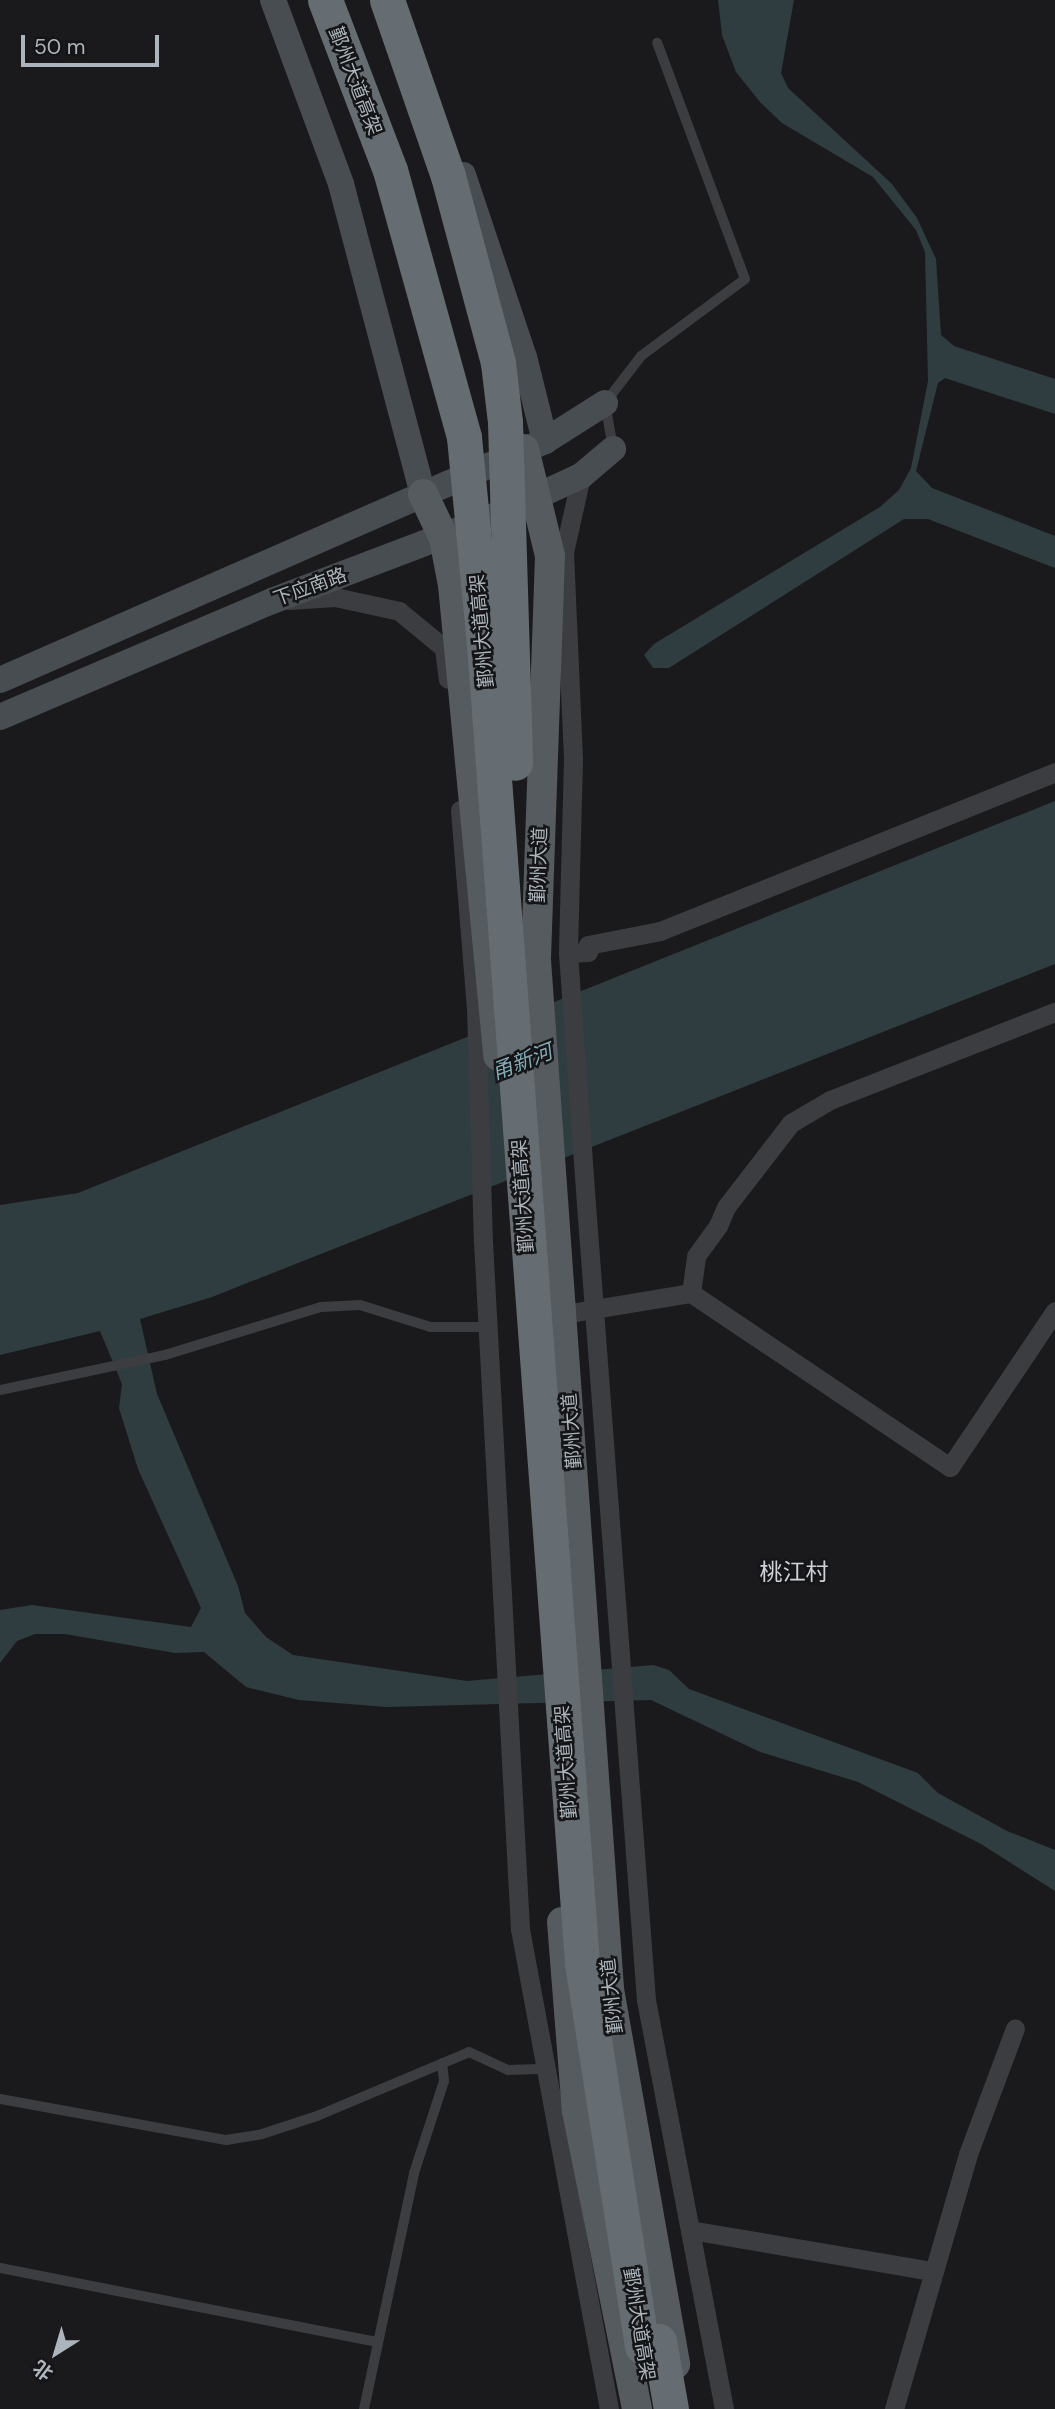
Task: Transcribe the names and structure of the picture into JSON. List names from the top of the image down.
{
  "streets": {
    "highway": ["鄞州大道高架"],
    "main road": ["下应南路", "鄞州大道"]
  },
  "crossings": [
    ["下应南路", "鄞州大道"]
  ],
  "districts": ["桃江村"],
  "water": ["甬新河"],
  "scale_bar": "50 m",
  "north": "bottom left"
}
